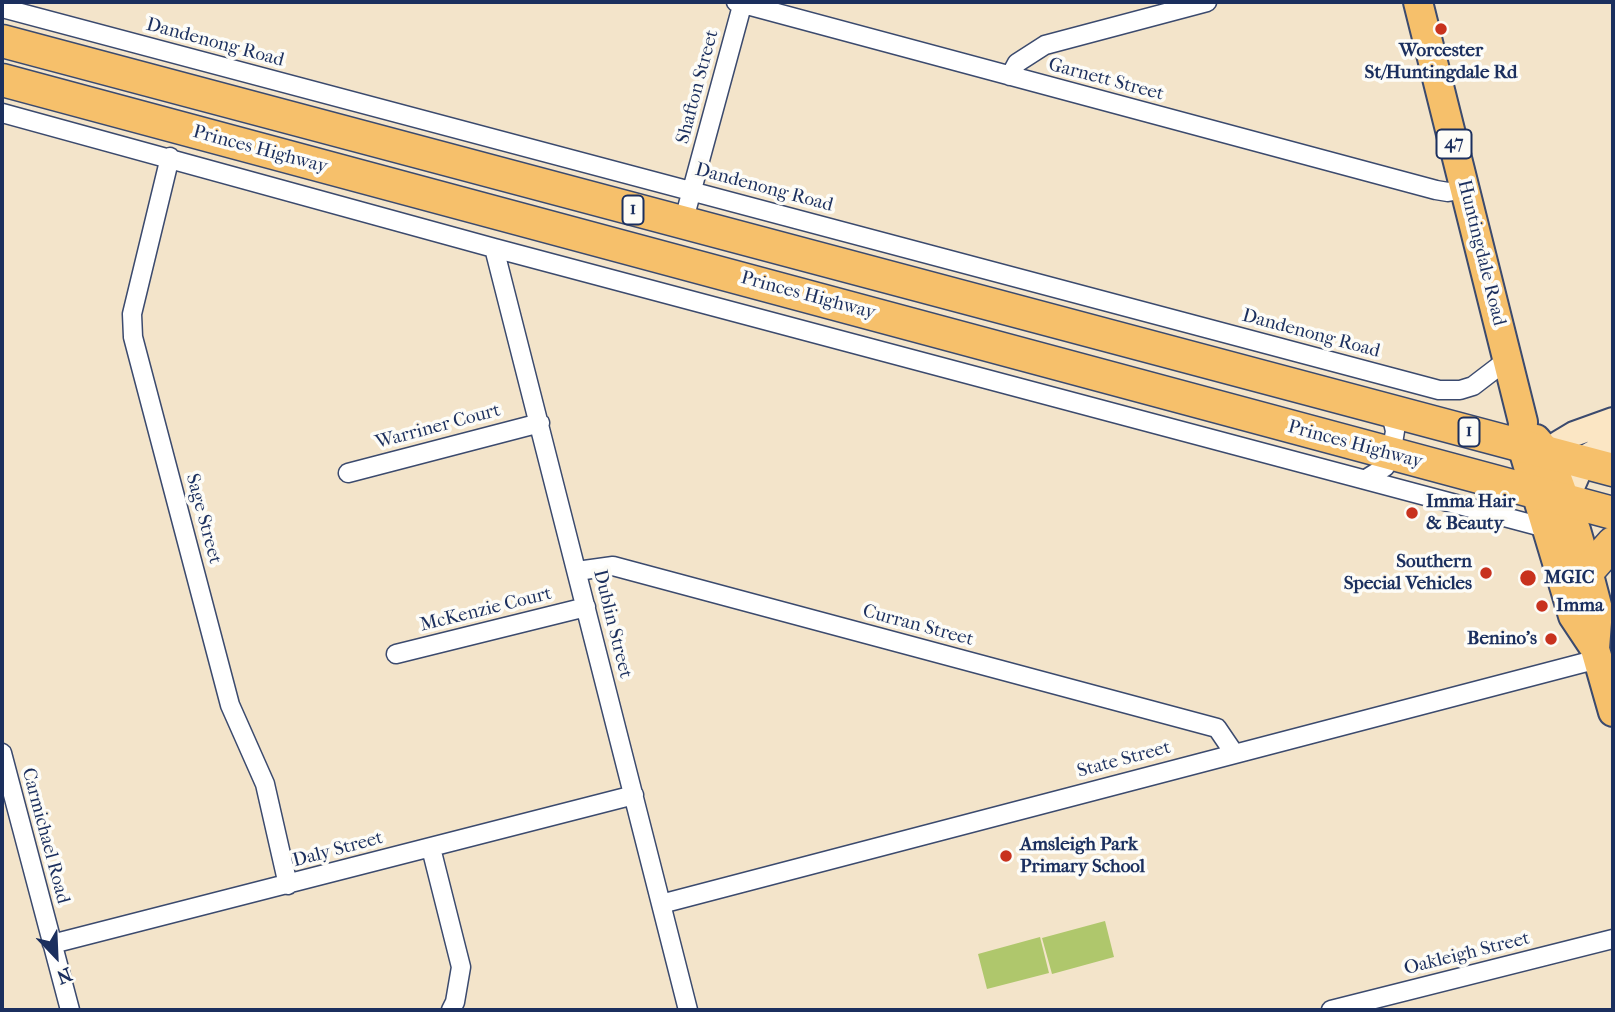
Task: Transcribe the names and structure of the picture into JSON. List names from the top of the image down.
{
  "streets": {
    "highway": ["Princes Highway", "1"],
    "main road": ["47", "Huntingdale Road"],
    "street": [
      "Dandenong Road",
      "Garnett Street",
      "Shafton Street",
      "Warriner Court",
      "Sage Street",
      "McKenzie Court",
      "Dublin Street",
      "Curran Street",
      "State Street",
      "Carmichael Road",
      "Daly Street",
      "Oakleigh Street"
    ]
  },
  "crossings": [
    ["Dandenong Road", "Shafton Street"],
    ["Dandenong Road", "Huntingdale Road"],
    ["Garnett Street", "Shafton Street"],
    ["Garnett Street", "Huntingdale Road"],
    ["Shafton Street", "Princes Highway"],
    ["Princes Highway", "Huntingdale Road"],
    ["Huntingdale Road", "State Street"],
    ["Warriner Court", "Dublin Street"],
    ["Sage Street", "Daly Street"],
    ["McKenzie Court", "Dublin Street"],
    ["Dublin Street", "Curran Street"],
    ["Dublin Street", "State Street"],
    ["Dublin Street", "Daly Street"],
    ["Curran Street", "State Street"],
    ["Carmichael Road", "Daly Street"]
  ],
  "places": [
    "Worcester St/Huntingdale Rd",
    "Imma Hair & Beauty",
    "Southern Special Vehicles",
    "MGIC",
    "Imma",
    "Benino's",
    "Amsleigh Park Primary School"
  ],
  "north": "bottom right"
}
